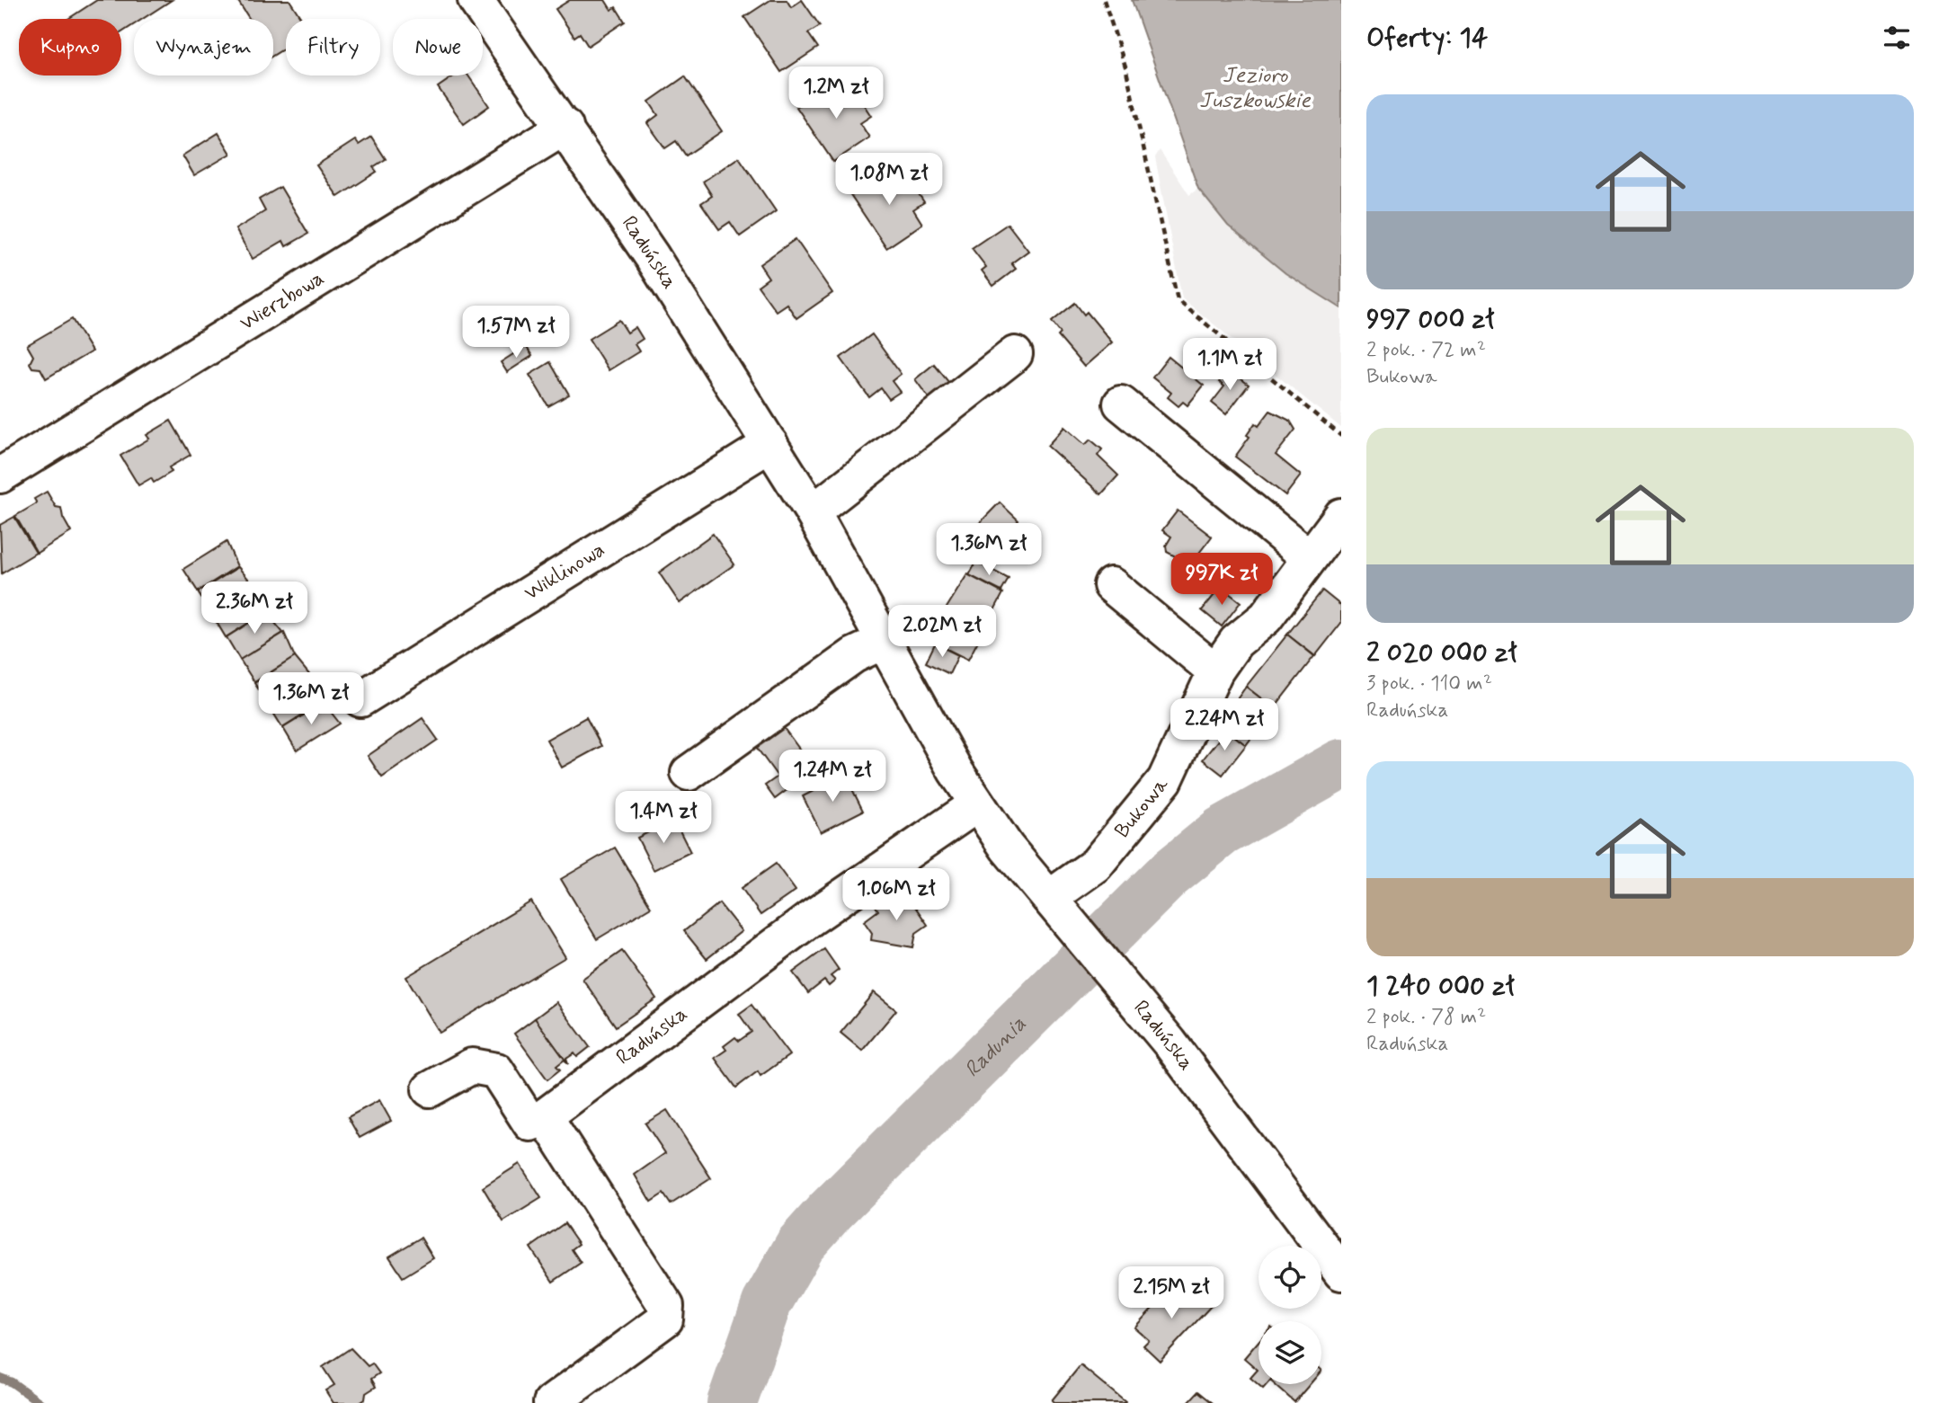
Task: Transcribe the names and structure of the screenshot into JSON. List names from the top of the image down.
{
  "streets": {
    "street": [
      "Raduńska",
      "Wierzbowa",
      "Wiklinowa",
      "Bukowa"
    ]
  },
  "crossings": [
    ["Raduńska", "Wierzbowa"],
    ["Raduńska", "Wiklinowa"],
    ["Raduńska", "Bukowa"]
  ],
  "water": ["Jezioro Juszkowskie", "Radunia"],
  "page": {
    "heading": "Oferty: 14",
    "chip": [
      "Kupno",
      "Wynajem",
      "Filtry",
      "Nowe"
    ],
    "price": [
      "1.2M zł",
      "1.08M zł",
      "1.57M zł",
      "1.1M zł",
      "1.36M zł",
      "997K zł",
      "2.36M zł",
      "2.02M zł",
      "1.36M zł",
      "2.24M zł",
      "1.24M zł",
      "1.4M zł",
      "1.06M zł",
      "2.15M zł"
    ],
    "list": [
      {
        "name": "997 000 zł",
        "note": "2 pok. · 72 m² · Bukowa"
      },
      {
        "name": "2 020 000 zł",
        "note": "3 pok. · 110 m² · Raduńska"
      },
      {
        "name": "1 240 000 zł",
        "note": "2 pok. · 78 m² · Raduńska"
      }
    ]
  }
}
